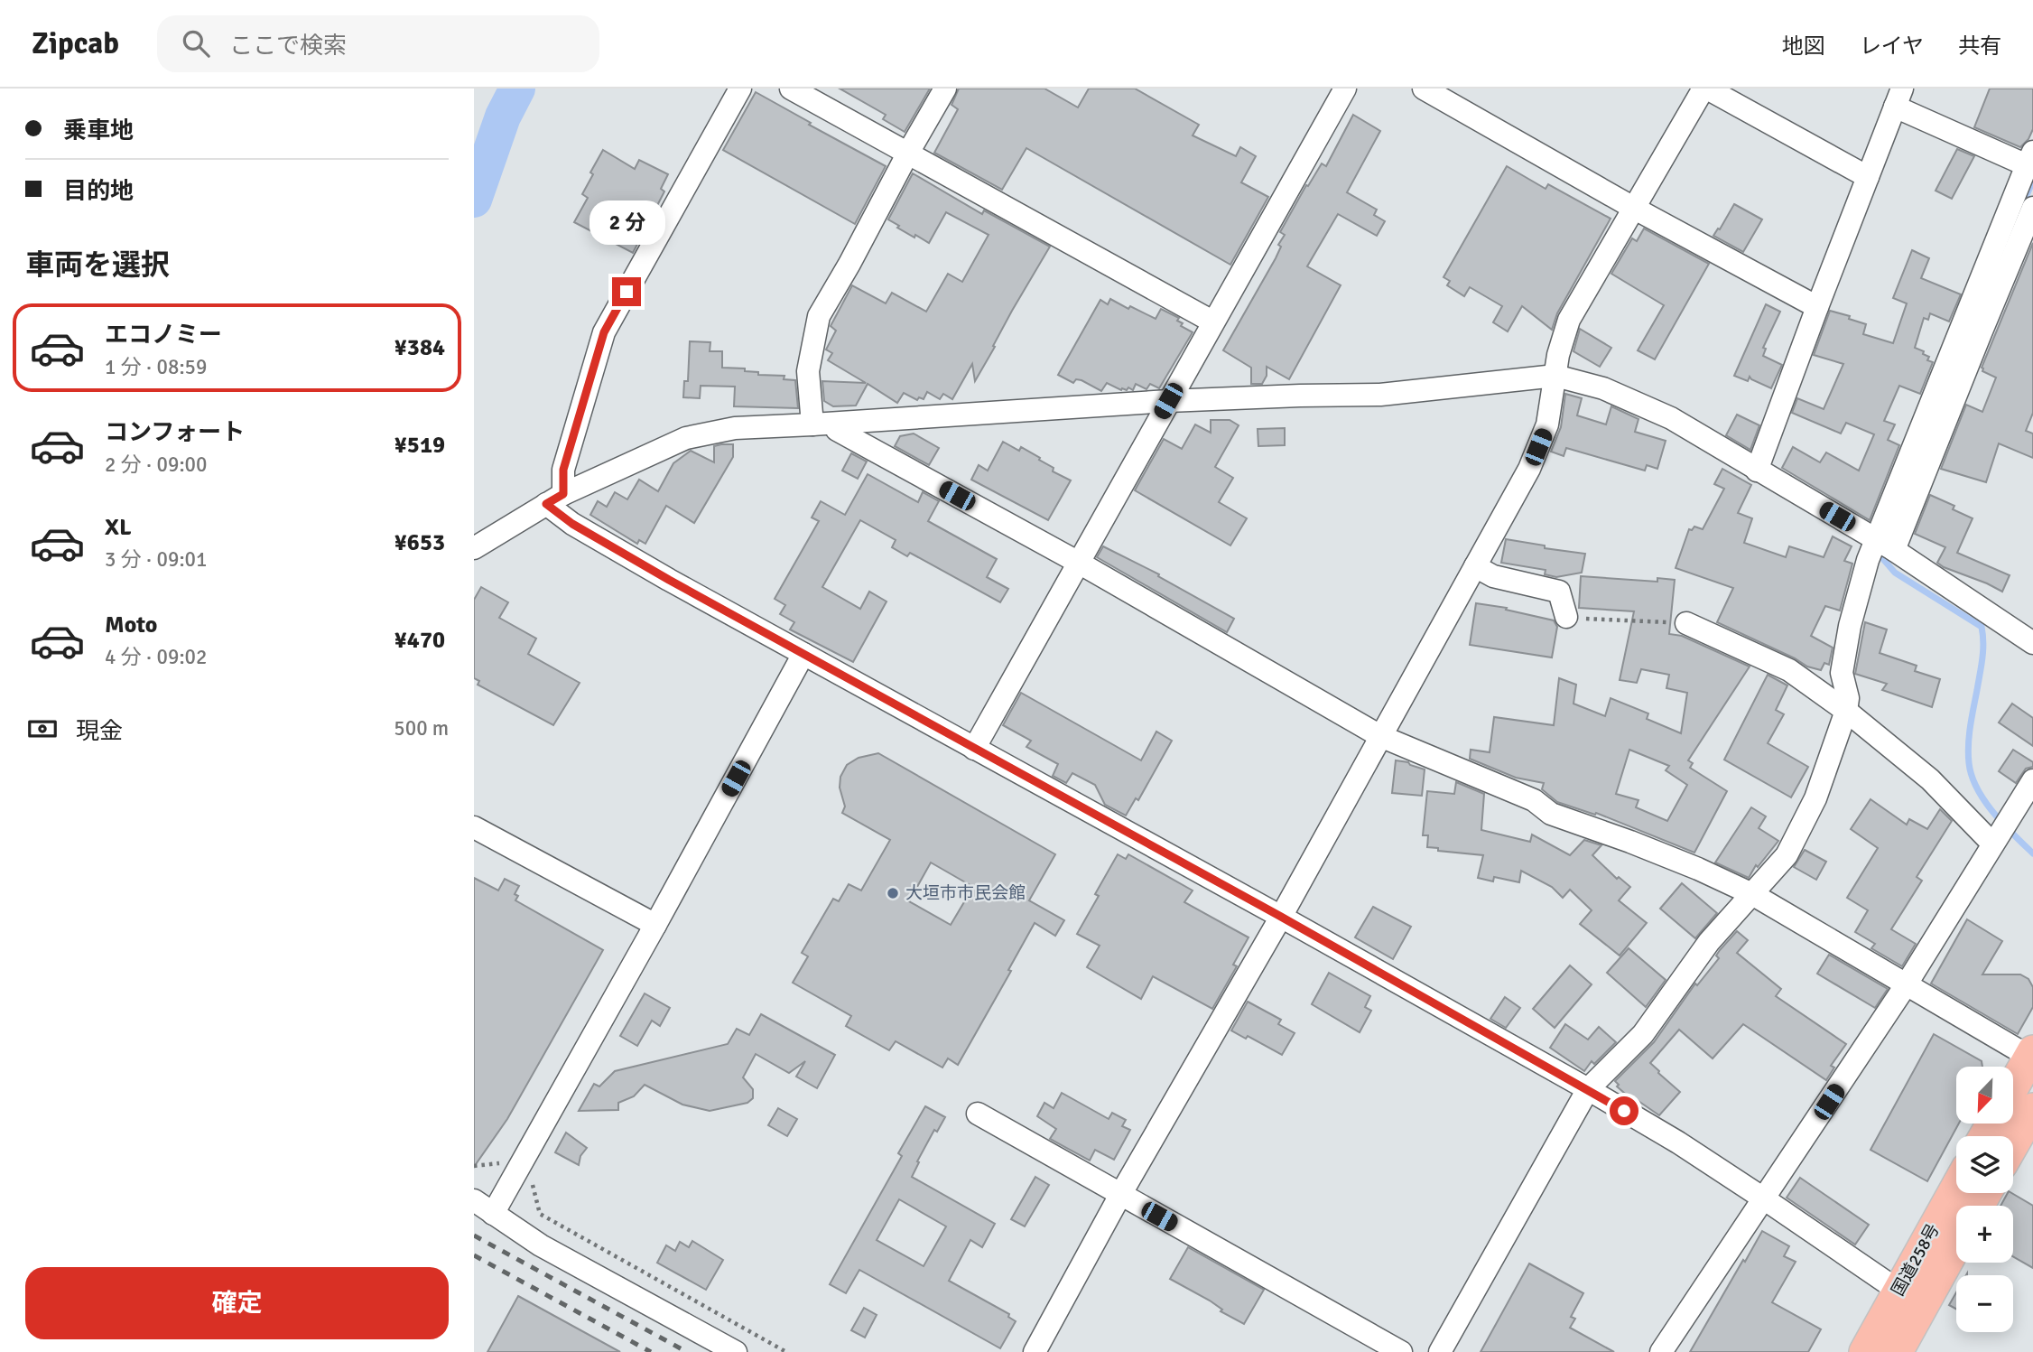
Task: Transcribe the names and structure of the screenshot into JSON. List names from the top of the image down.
{
  "streets": {
    "highway": ["国道258号"]
  },
  "places": ["大垣市市民会館"],
  "north": "bottom left",
  "page": {
    "header": "Zipcab",
    "search": "ここで検索",
    "nav": ["地図", "レイヤ", "共有"],
    "banner": ["乗車地", "目的地"],
    "bubble": "2 分",
    "heading": "車両を選択",
    "list": [
      {
        "name": "エコノミー",
        "note": "1 分 · 08:59",
        "value": "¥384"
      },
      {
        "name": "コンフォート",
        "note": "2 分 · 09:00",
        "value": "¥519"
      },
      {
        "name": "XL",
        "note": "3 分 · 09:01",
        "value": "¥653"
      },
      {
        "name": "Moto",
        "note": "4 分 · 09:02",
        "value": "¥470"
      }
    ],
    "pay": ["現金", "500 m"],
    "map_buttons": ["+", "−"],
    "buttons": "確定"
  }
}
